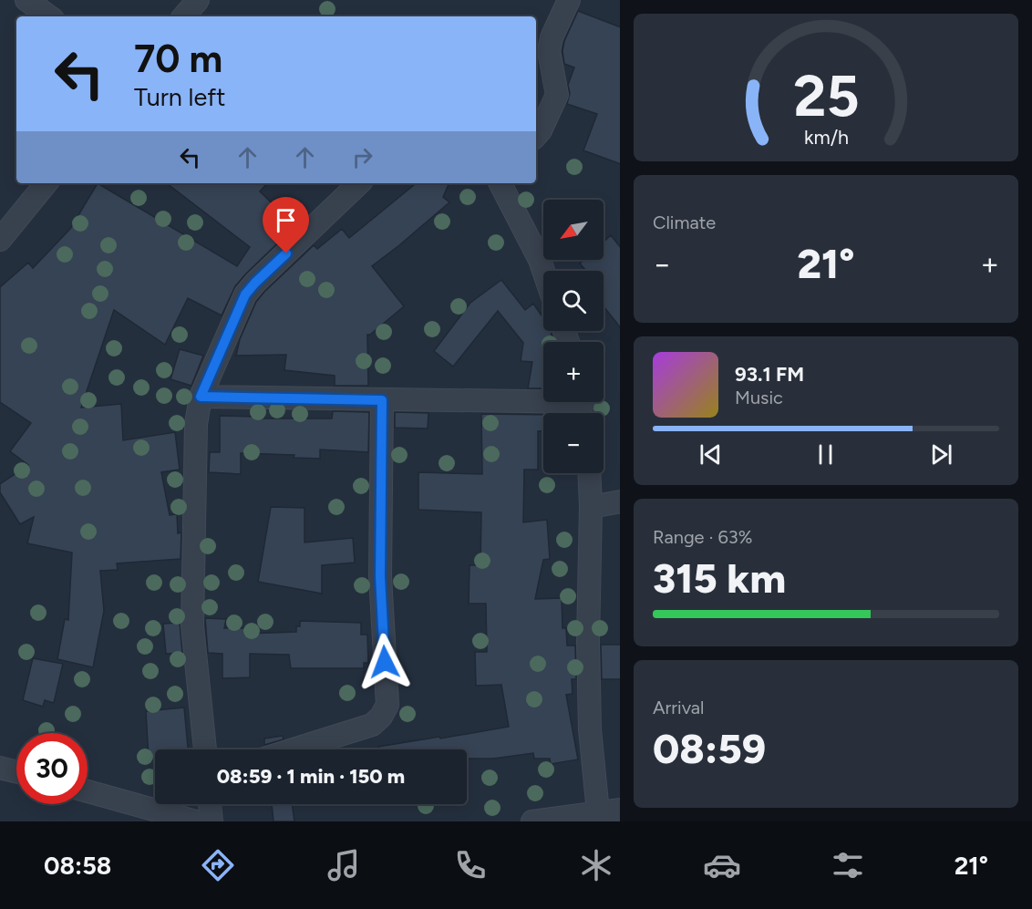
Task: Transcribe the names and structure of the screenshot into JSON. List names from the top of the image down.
{
  "north": "bottom left",
  "page": {
    "turn": ["70 m", "Turn left"],
    "tile": [
      "Climate",
      ["Range · 63%", "315 km"],
      ["Arrival", "08:59"]
    ],
    "map_buttons": ["+", "−"],
    "heat": ["−", "21°", "+"],
    "song": ["93.1 FM", "Music"],
    "limit": "30",
    "trip": "08:59 · 1 min · 150 m",
    "tabs": ["08:58", "21°"],
    "gauge": ["25", "km/h"]
  }
}
